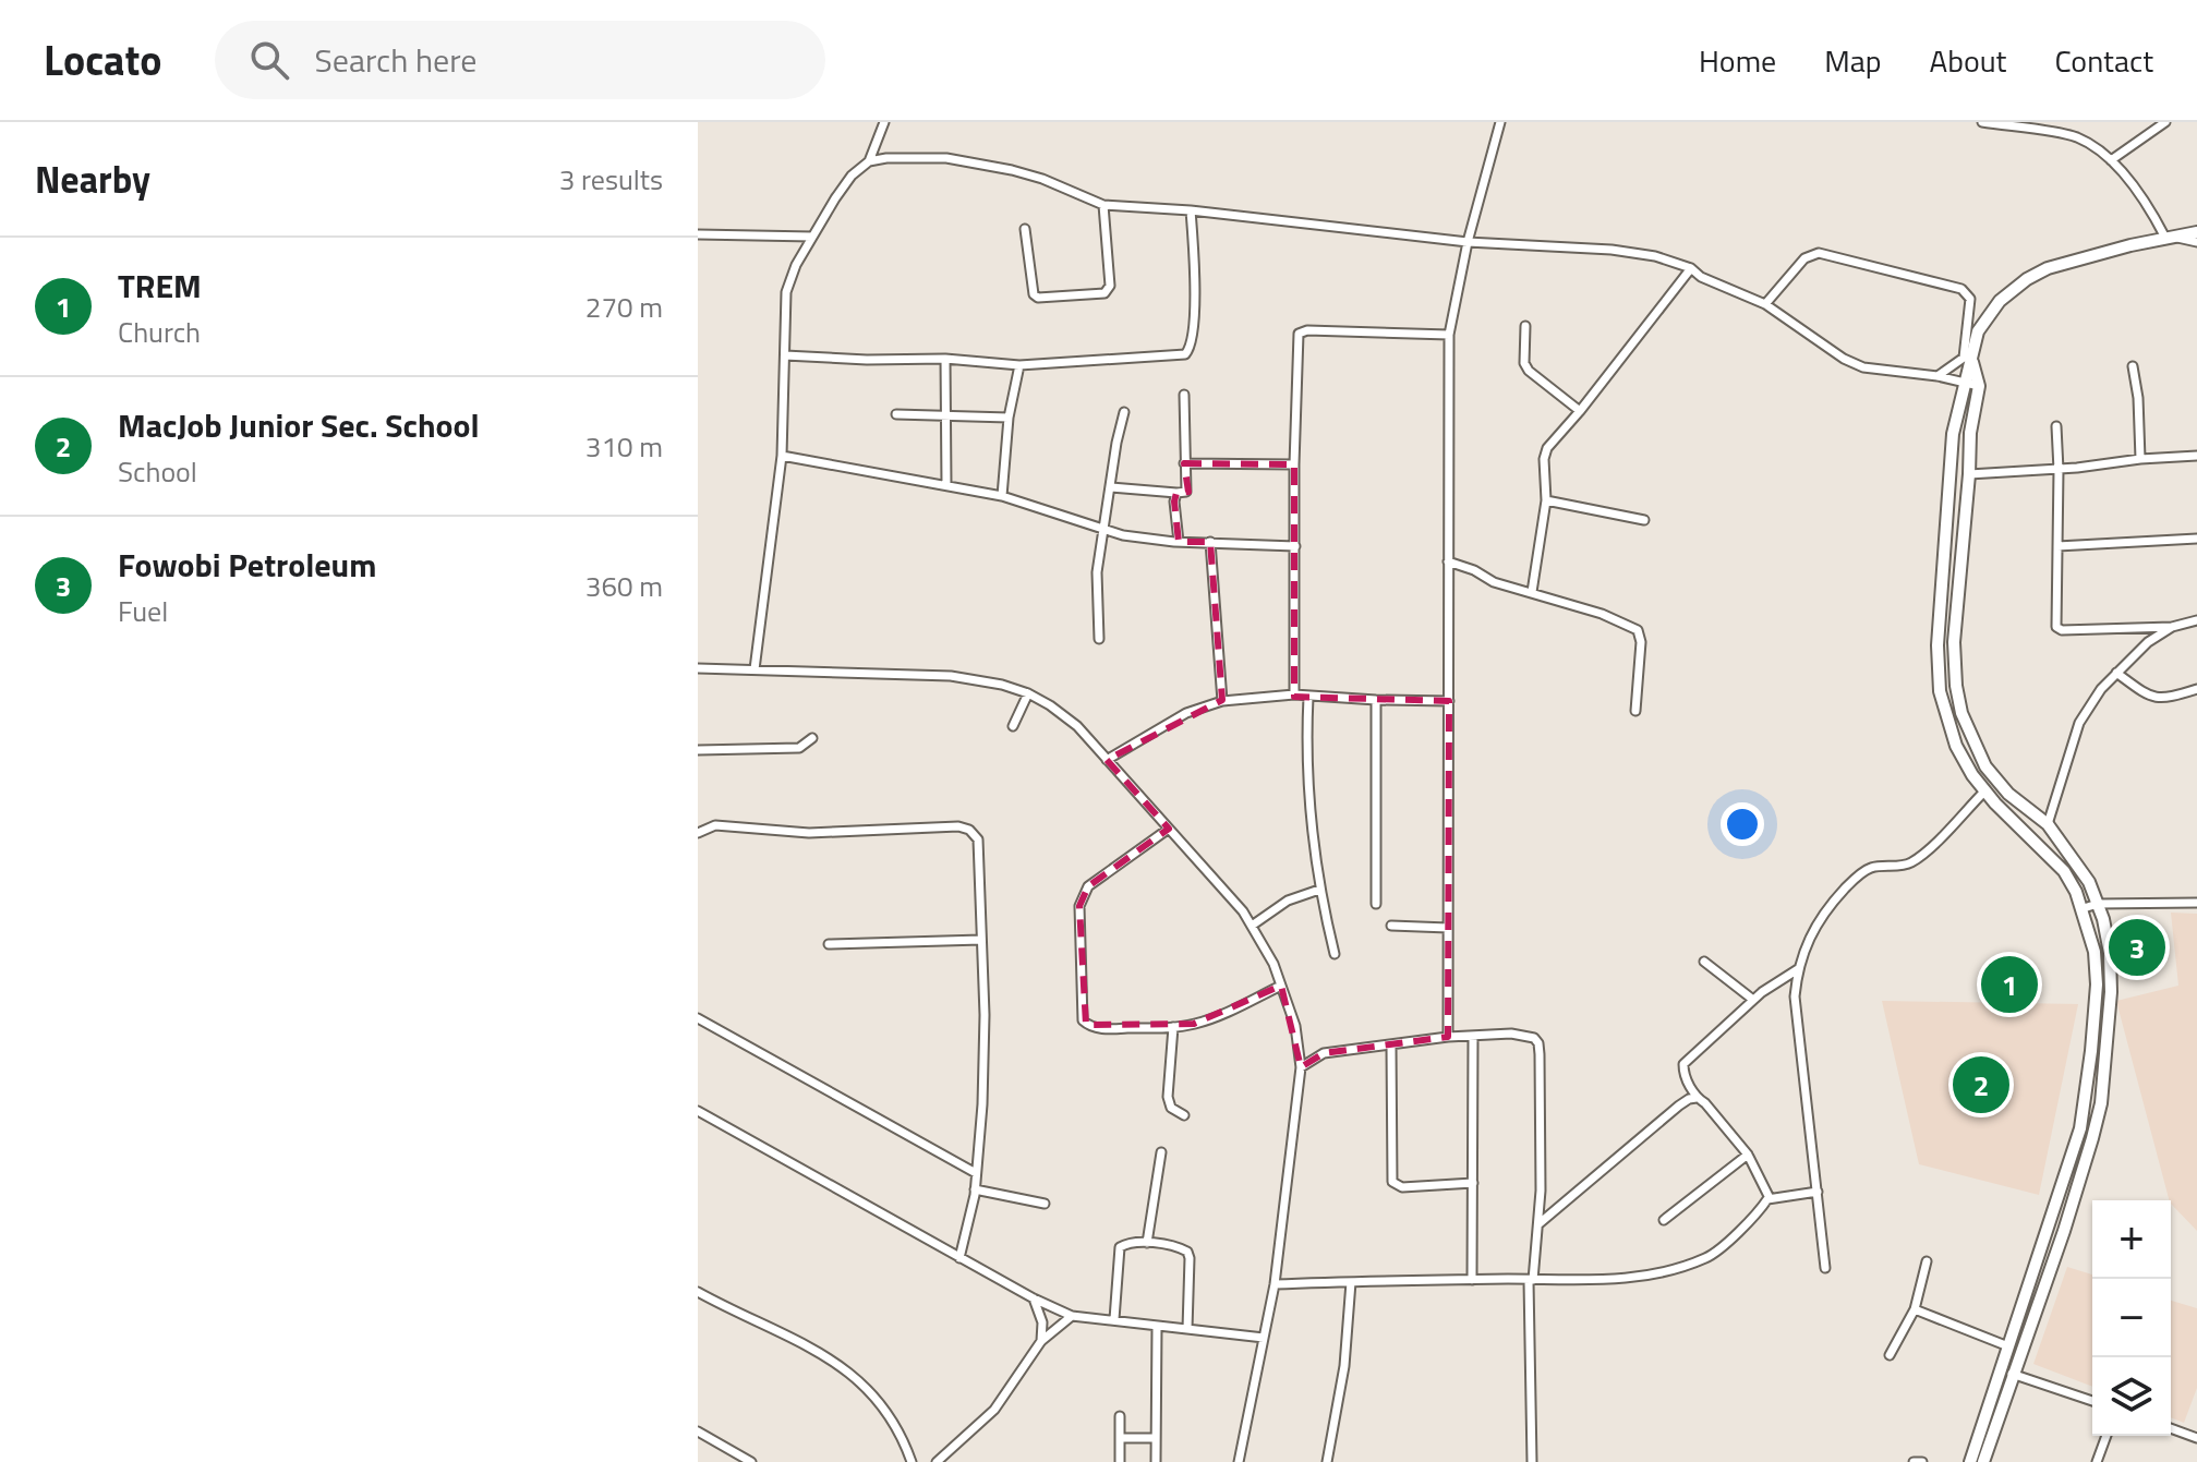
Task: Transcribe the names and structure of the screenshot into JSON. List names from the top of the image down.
{
  "page": {
    "header": "Locato",
    "search": "Search here",
    "nav": [
      "Home",
      "Map",
      "About",
      "Contact"
    ],
    "heading": ["Nearby", "3 results"],
    "list": [
      {
        "mark": "1",
        "name": "TREM",
        "note": "Church",
        "value": "270 m"
      },
      {
        "mark": "2",
        "name": "MacJob Junior Sec. School",
        "note": "School",
        "value": "310 m"
      },
      {
        "mark": "3",
        "name": "Fowobi Petroleum",
        "note": "Fuel",
        "value": "360 m"
      }
    ],
    "pins": ["3", "1", "2"],
    "map_buttons": ["+", "−"]
  }
}
